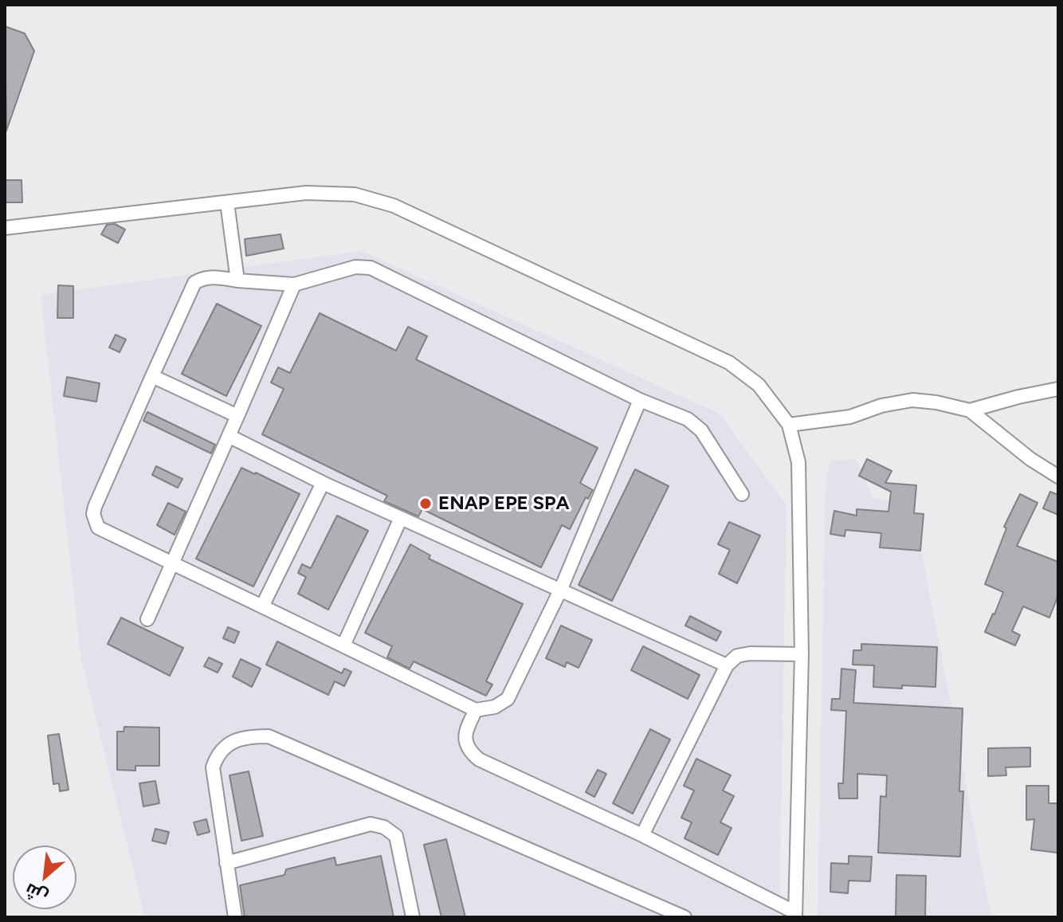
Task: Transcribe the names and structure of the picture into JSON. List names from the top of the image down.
{
  "places": ["ENAP EPE SPA"],
  "north": "bottom left"
}
